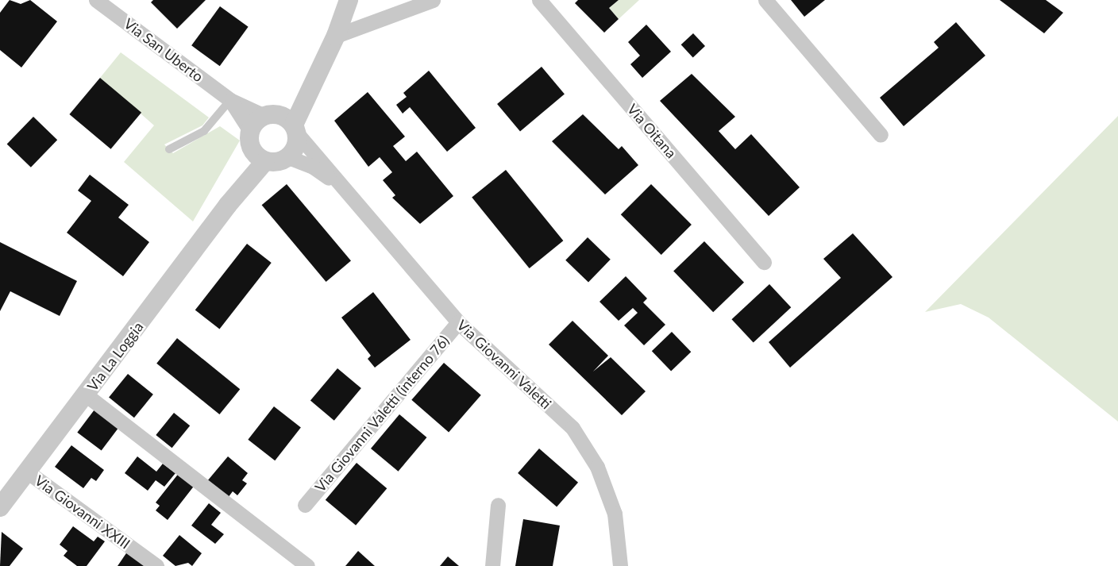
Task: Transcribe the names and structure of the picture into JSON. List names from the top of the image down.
{
  "streets": {
    "street": [
      "Via San Uberto",
      "Via Oitana",
      "Via La Loggia",
      "Via Giovanni Valetti",
      "Via Giovanni Valetti (interno 76)",
      "Via Giovanni XXIII"
    ]
  },
  "crossings": [
    ["Via San Uberto", "Via La Loggia"],
    ["Via San Uberto", "Via Giovanni Valetti"],
    ["Via La Loggia", "Via Giovanni XXIII"],
    ["Via Giovanni Valetti", "Via Giovanni Valetti (interno 76)"]
  ]
}
